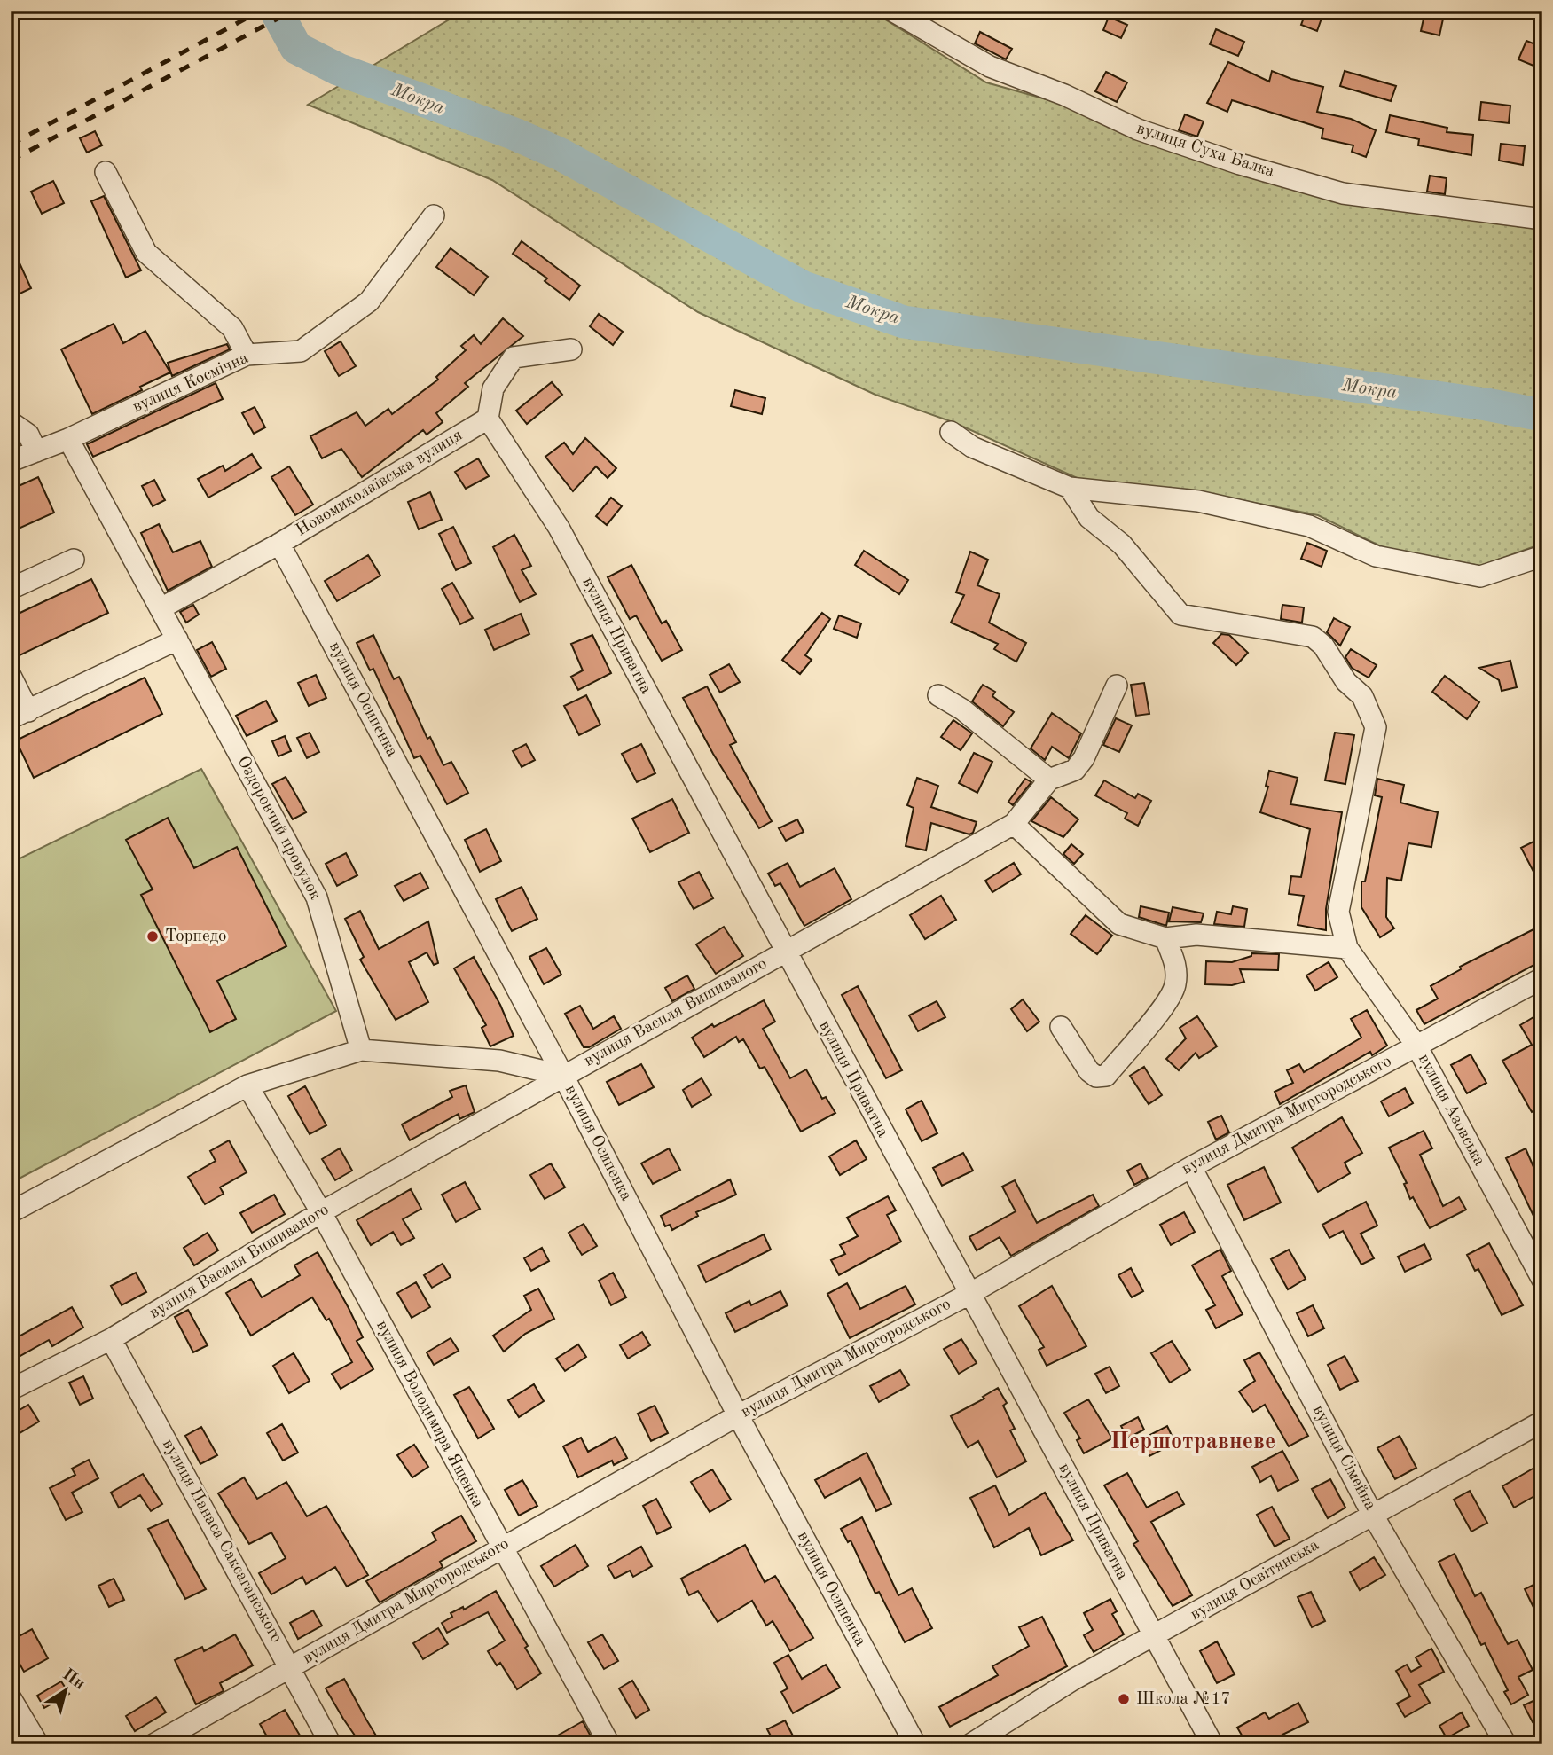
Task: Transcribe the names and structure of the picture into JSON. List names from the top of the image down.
{
  "streets": {
    "street": [
      "вулиця Суха Балка",
      "вулиця Космічна",
      "Новомиколаївська вулиця",
      "вулиця Приватна",
      "вулиця Осипенка",
      "Оздоровчий провулок",
      "вулиця Василя Вишиваного",
      "вулиця Азовська",
      "вулиця Дмитра Миргородського",
      "вулиця Володимира Ященка",
      "вулиця Сімейна",
      "вулиця Панаса Саксаганського",
      "вулиця Освітянська"
    ]
  },
  "crossings": [
    ["вулиця Космічна", "Оздоровчий провулок"],
    ["Новомиколаївська вулиця", "вулиця Приватна"],
    ["Новомиколаївська вулиця", "вулиця Осипенка"],
    ["Новомиколаївська вулиця", "Оздоровчий провулок"],
    ["вулиця Приватна", "вулиця Василя Вишиваного"],
    ["вулиця Приватна", "вулиця Дмитра Миргородського"],
    ["вулиця Приватна", "вулиця Освітянська"],
    ["вулиця Осипенка", "вулиця Василя Вишиваного"],
    ["вулиця Осипенка", "вулиця Дмитра Миргородського"],
    ["вулиця Василя Вишиваного", "вулиця Володимира Ященка"],
    ["вулиця Василя Вишиваного", "вулиця Панаса Саксаганського"],
    ["вулиця Азовська", "вулиця Дмитра Миргородського"],
    ["вулиця Дмитра Миргородського", "вулиця Володимира Ященка"],
    ["вулиця Дмитра Миргородського", "вулиця Сімейна"],
    ["вулиця Дмитра Миргородського", "вулиця Панаса Саксаганського"],
    ["вулиця Сімейна", "вулиця Освітянська"]
  ],
  "districts": ["Першотравневе"],
  "water": ["Мокра"],
  "places": ["Торпедо", "Школа №17"],
  "north": "top right"
}
